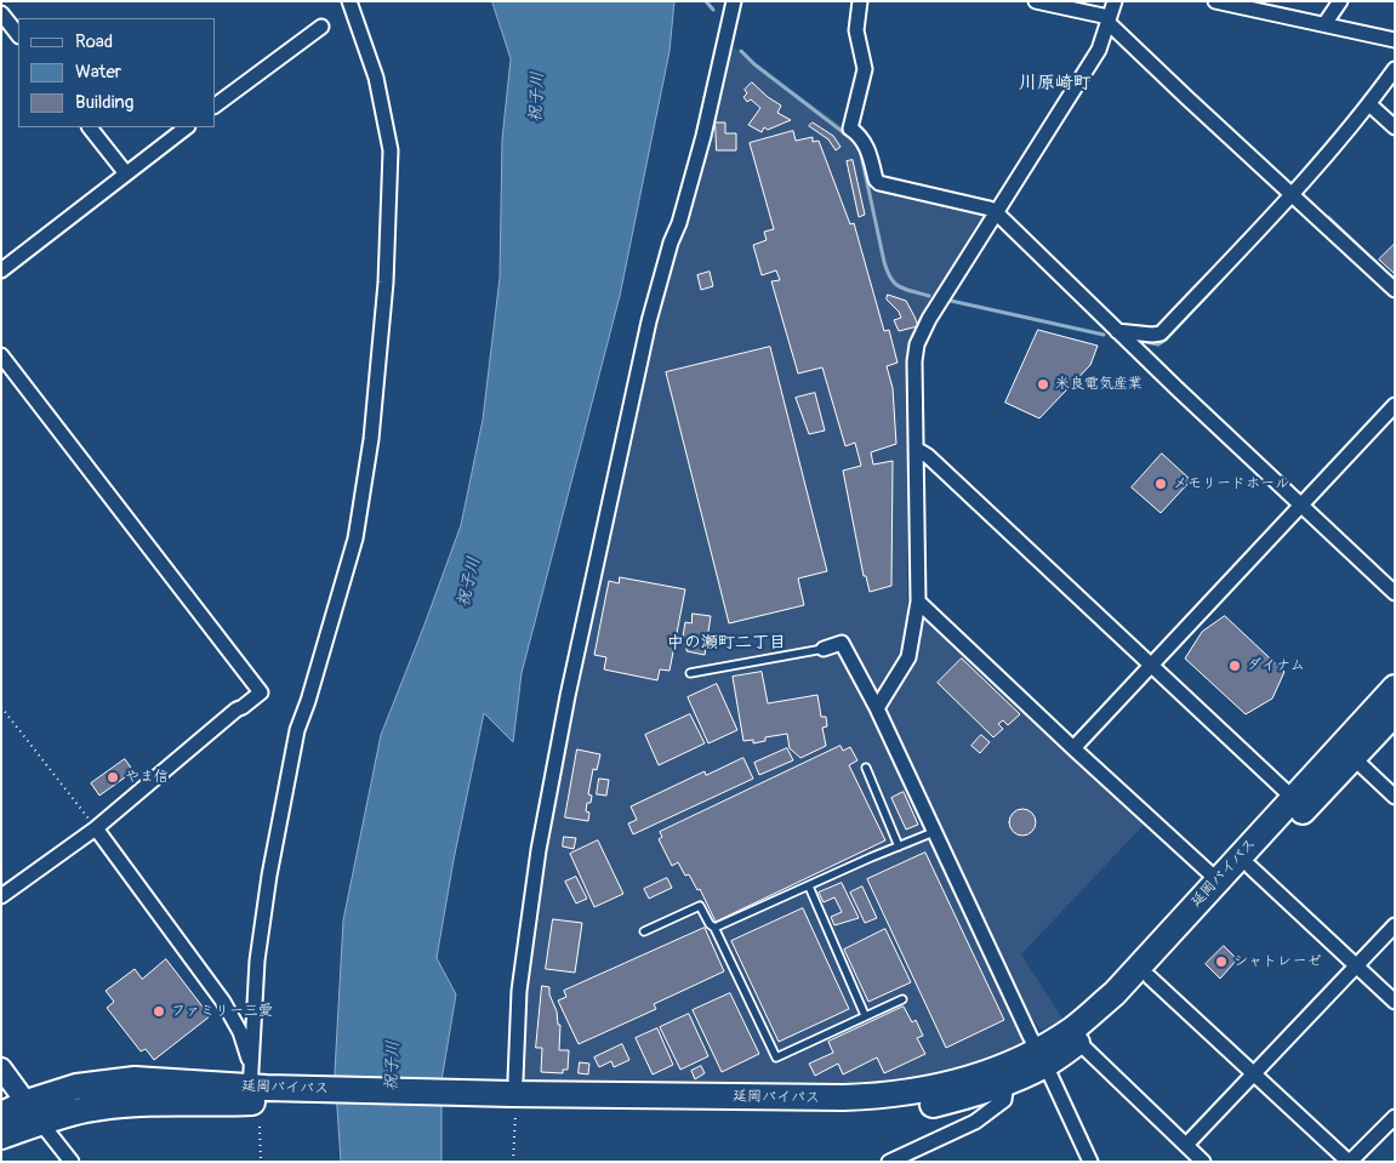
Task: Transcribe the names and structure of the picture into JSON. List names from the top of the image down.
{
  "streets": {
    "highway": ["延岡バイパス"]
  },
  "districts": ["川原崎町", "中の瀬町二丁目"],
  "water": ["祝子川"],
  "places": [
    "米良電気産業",
    "メモリードホール",
    "ダイナム",
    "やま信",
    "シャトレーゼ",
    "ファミリー三愛"
  ],
  "legend": ["Road", "Water", "Building"]
}
